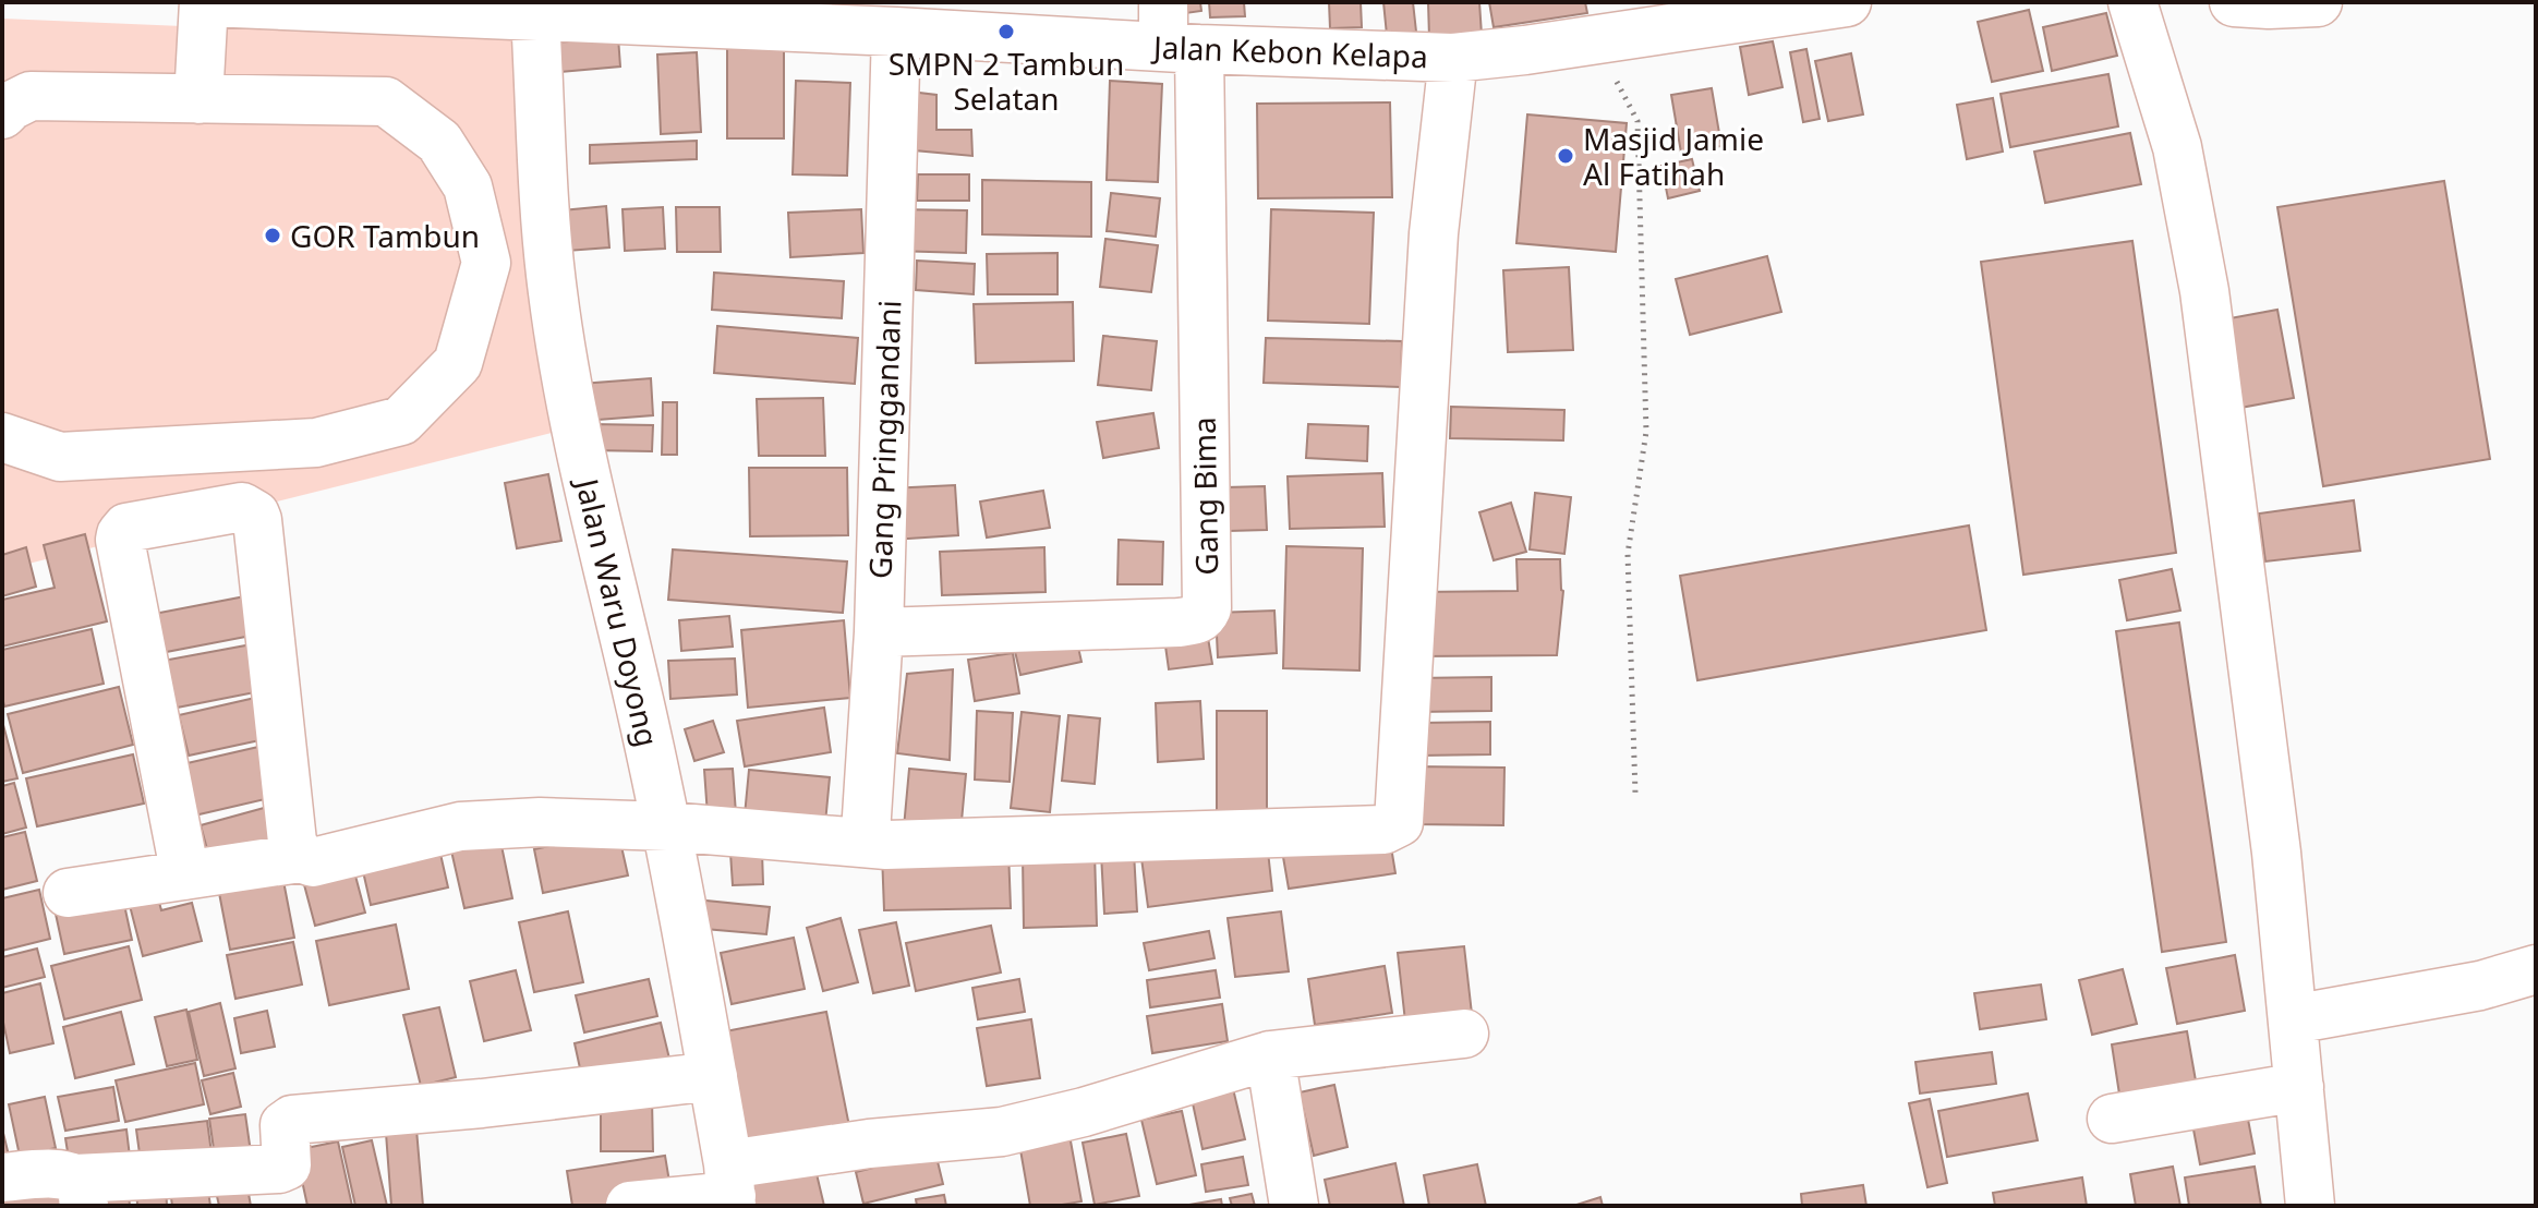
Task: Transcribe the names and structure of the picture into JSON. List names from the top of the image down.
{
  "streets": {
    "street": [
      "Jalan Kebon Kelapa",
      "Gang Pringgandani",
      "Gang Bima",
      "Jalan Waru Doyong"
    ]
  },
  "crossings": [
    ["Jalan Kebon Kelapa", "Gang Pringgandani"],
    ["Jalan Kebon Kelapa", "Gang Bima"],
    ["Jalan Kebon Kelapa", "Jalan Waru Doyong"],
    ["Gang Pringgandani", "Gang Bima"]
  ],
  "places": ["SMPN 2 Tambun Selatan", "Masjid Jamie Al Fatihah", "GOR Tambun"]
}
